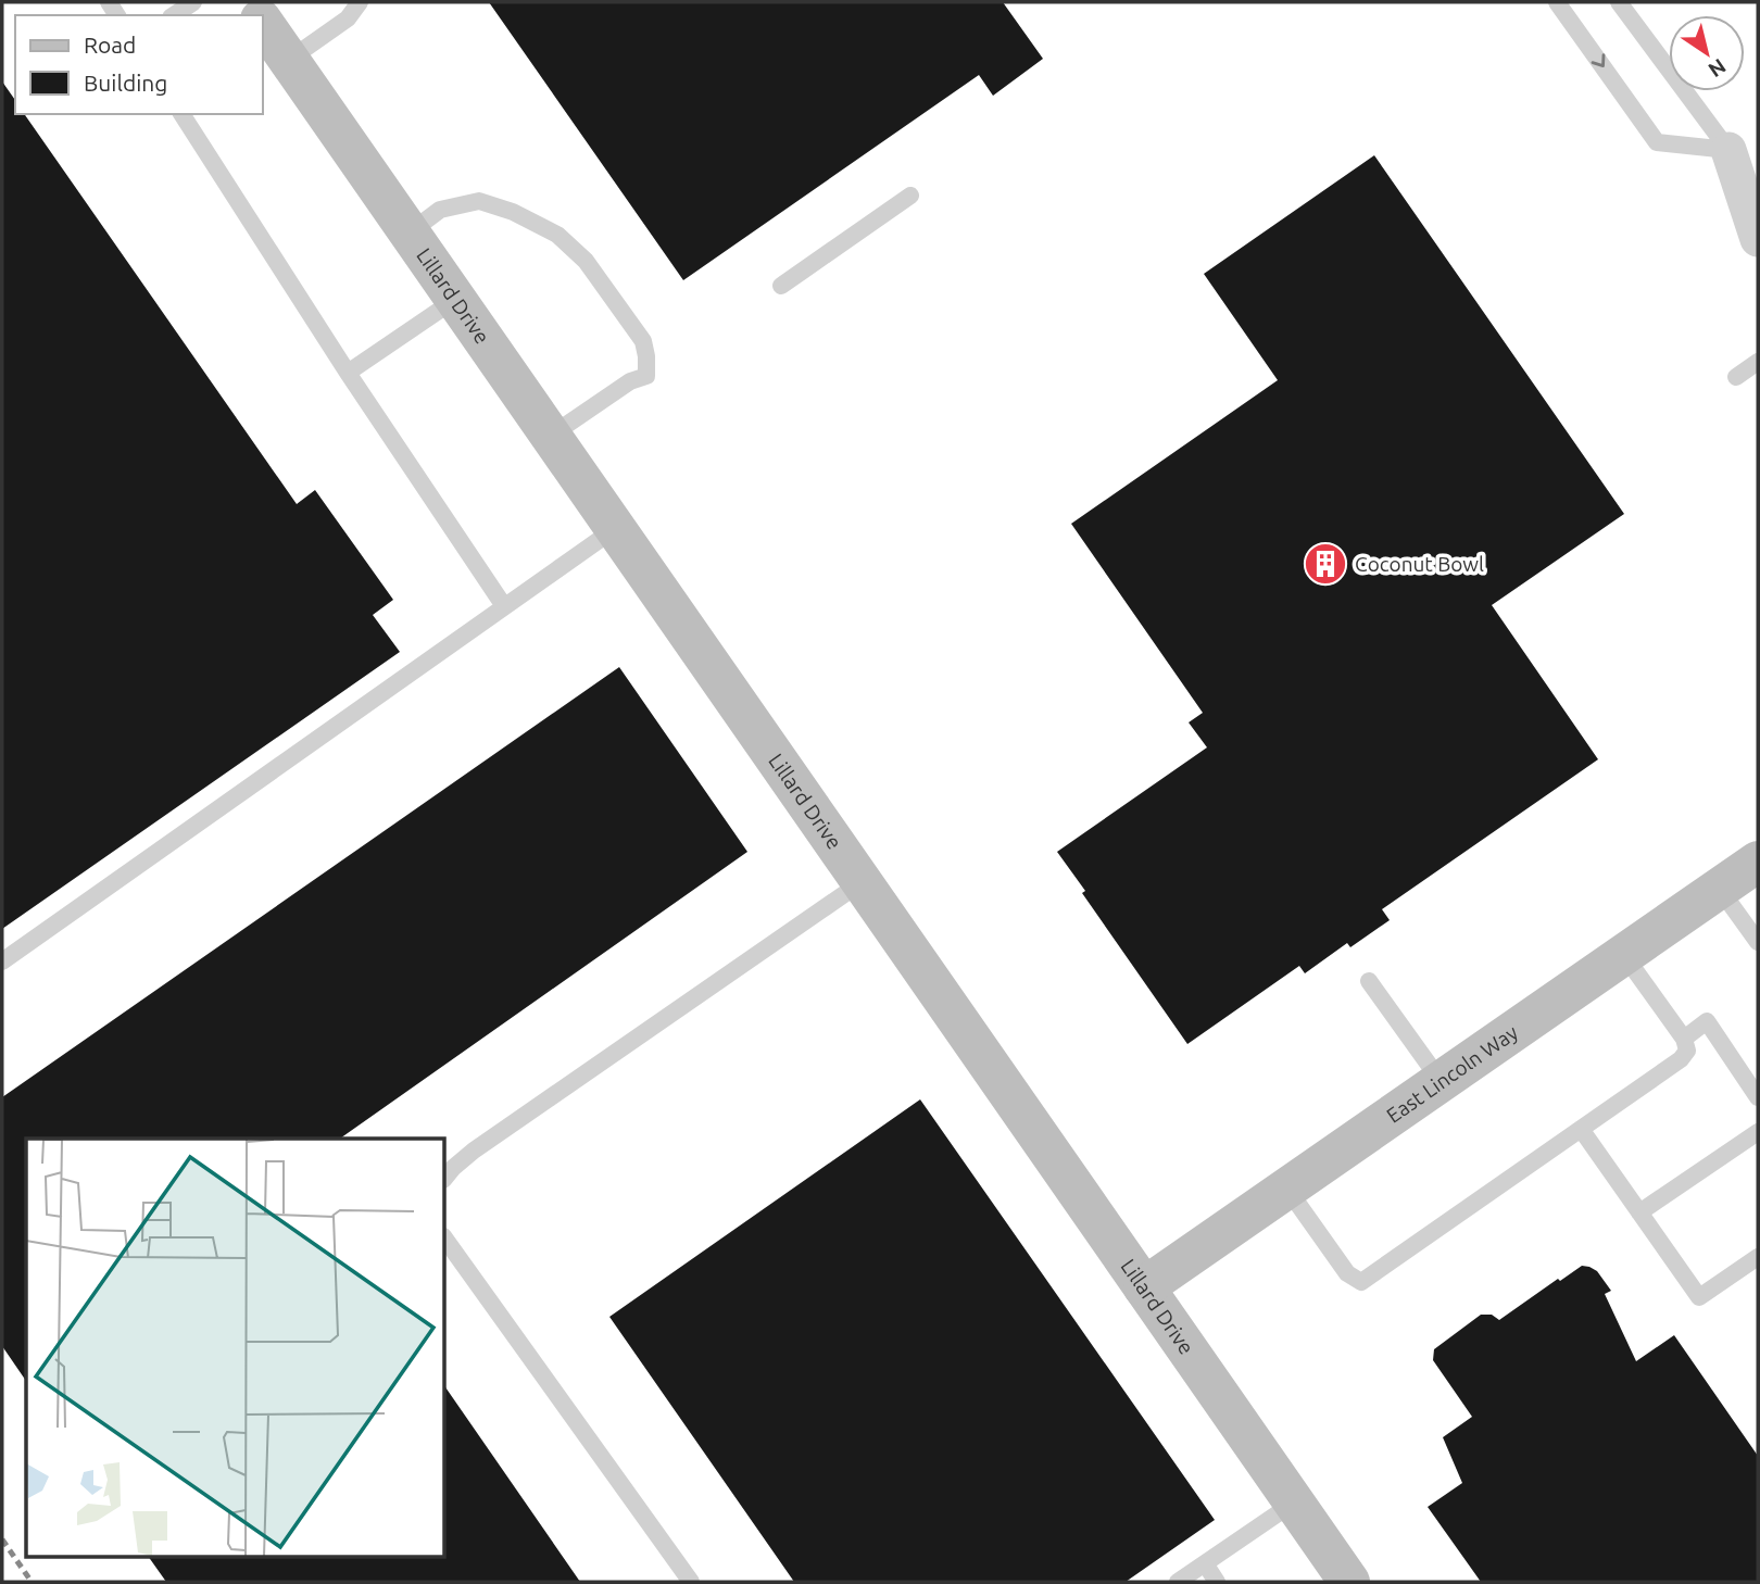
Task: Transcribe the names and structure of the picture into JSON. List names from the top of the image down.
{
  "streets": {
    "street": ["Lillard Drive", "East Lincoln Way"]
  },
  "crossings": [
    ["Lillard Drive", "East Lincoln Way"]
  ],
  "places": {
    "building": ["Coconut Bowl"]
  },
  "legend": ["Road", "Building"],
  "north": "bottom right"
}
